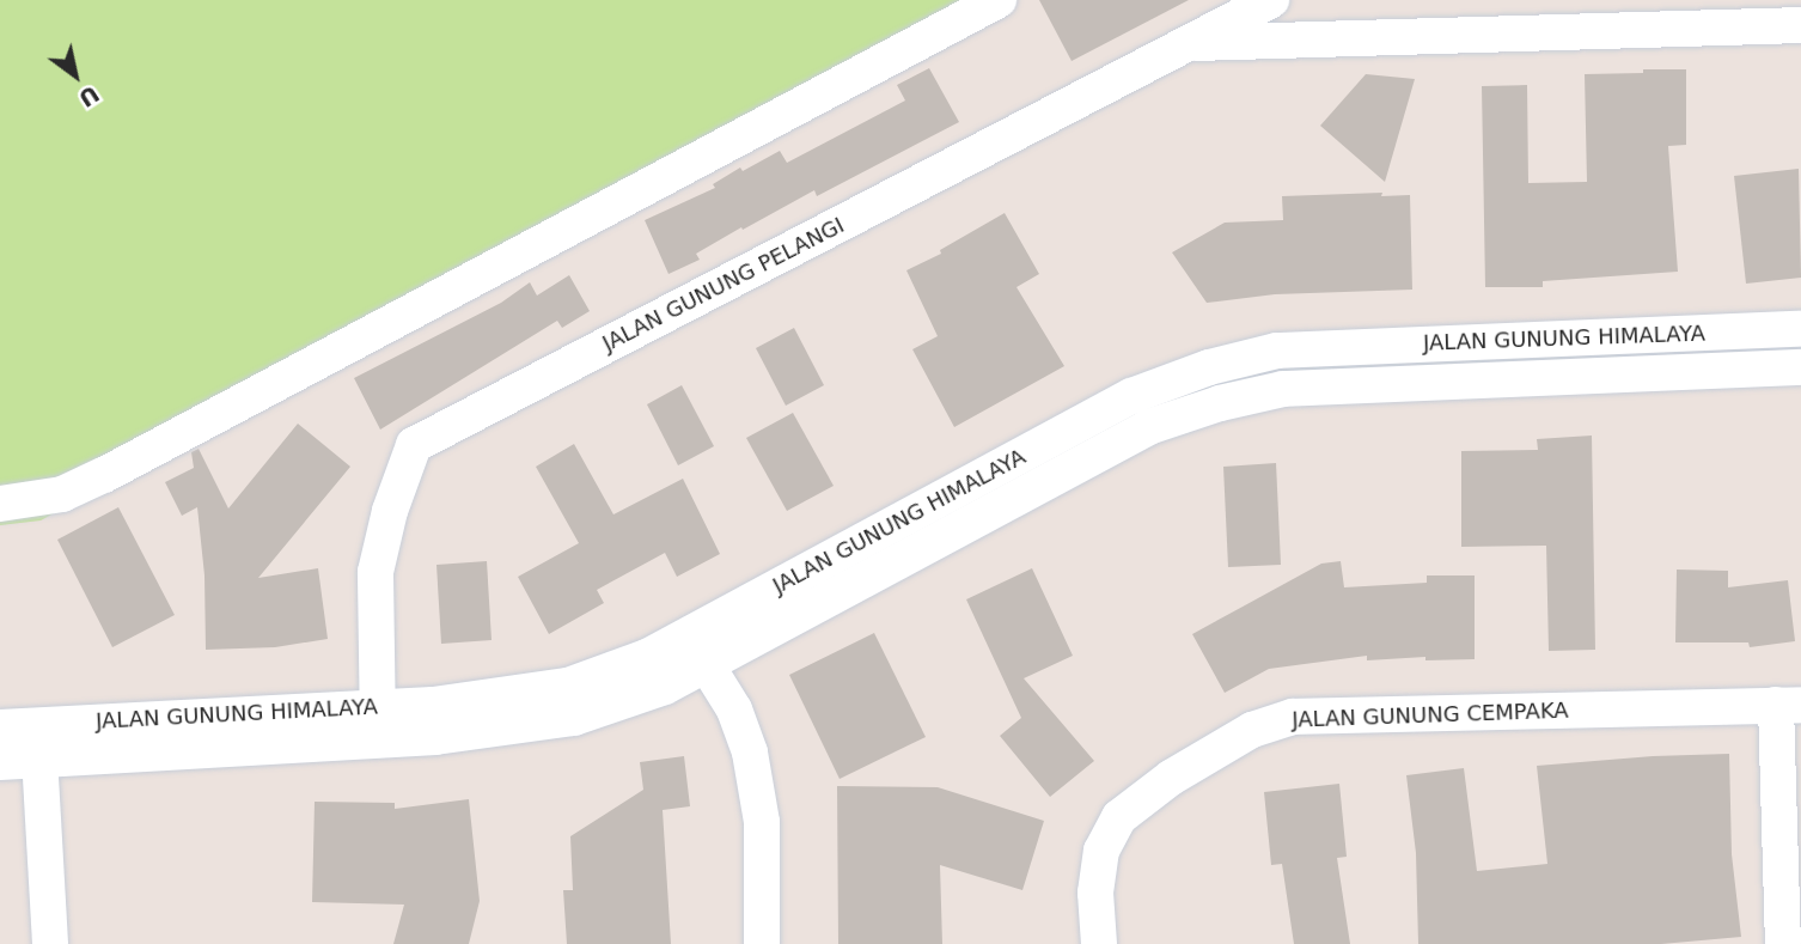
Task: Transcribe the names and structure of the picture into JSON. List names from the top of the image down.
{
  "streets": {
    "street": ["JALAN GUNUNG PELANGI", "JALAN GUNUNG HIMALAYA", "JALAN GUNUNG CEMPAKA"]
  },
  "crossings": [
    ["JALAN GUNUNG PELANGI", "JALAN GUNUNG HIMALAYA"]
  ],
  "north": "bottom right"
}
